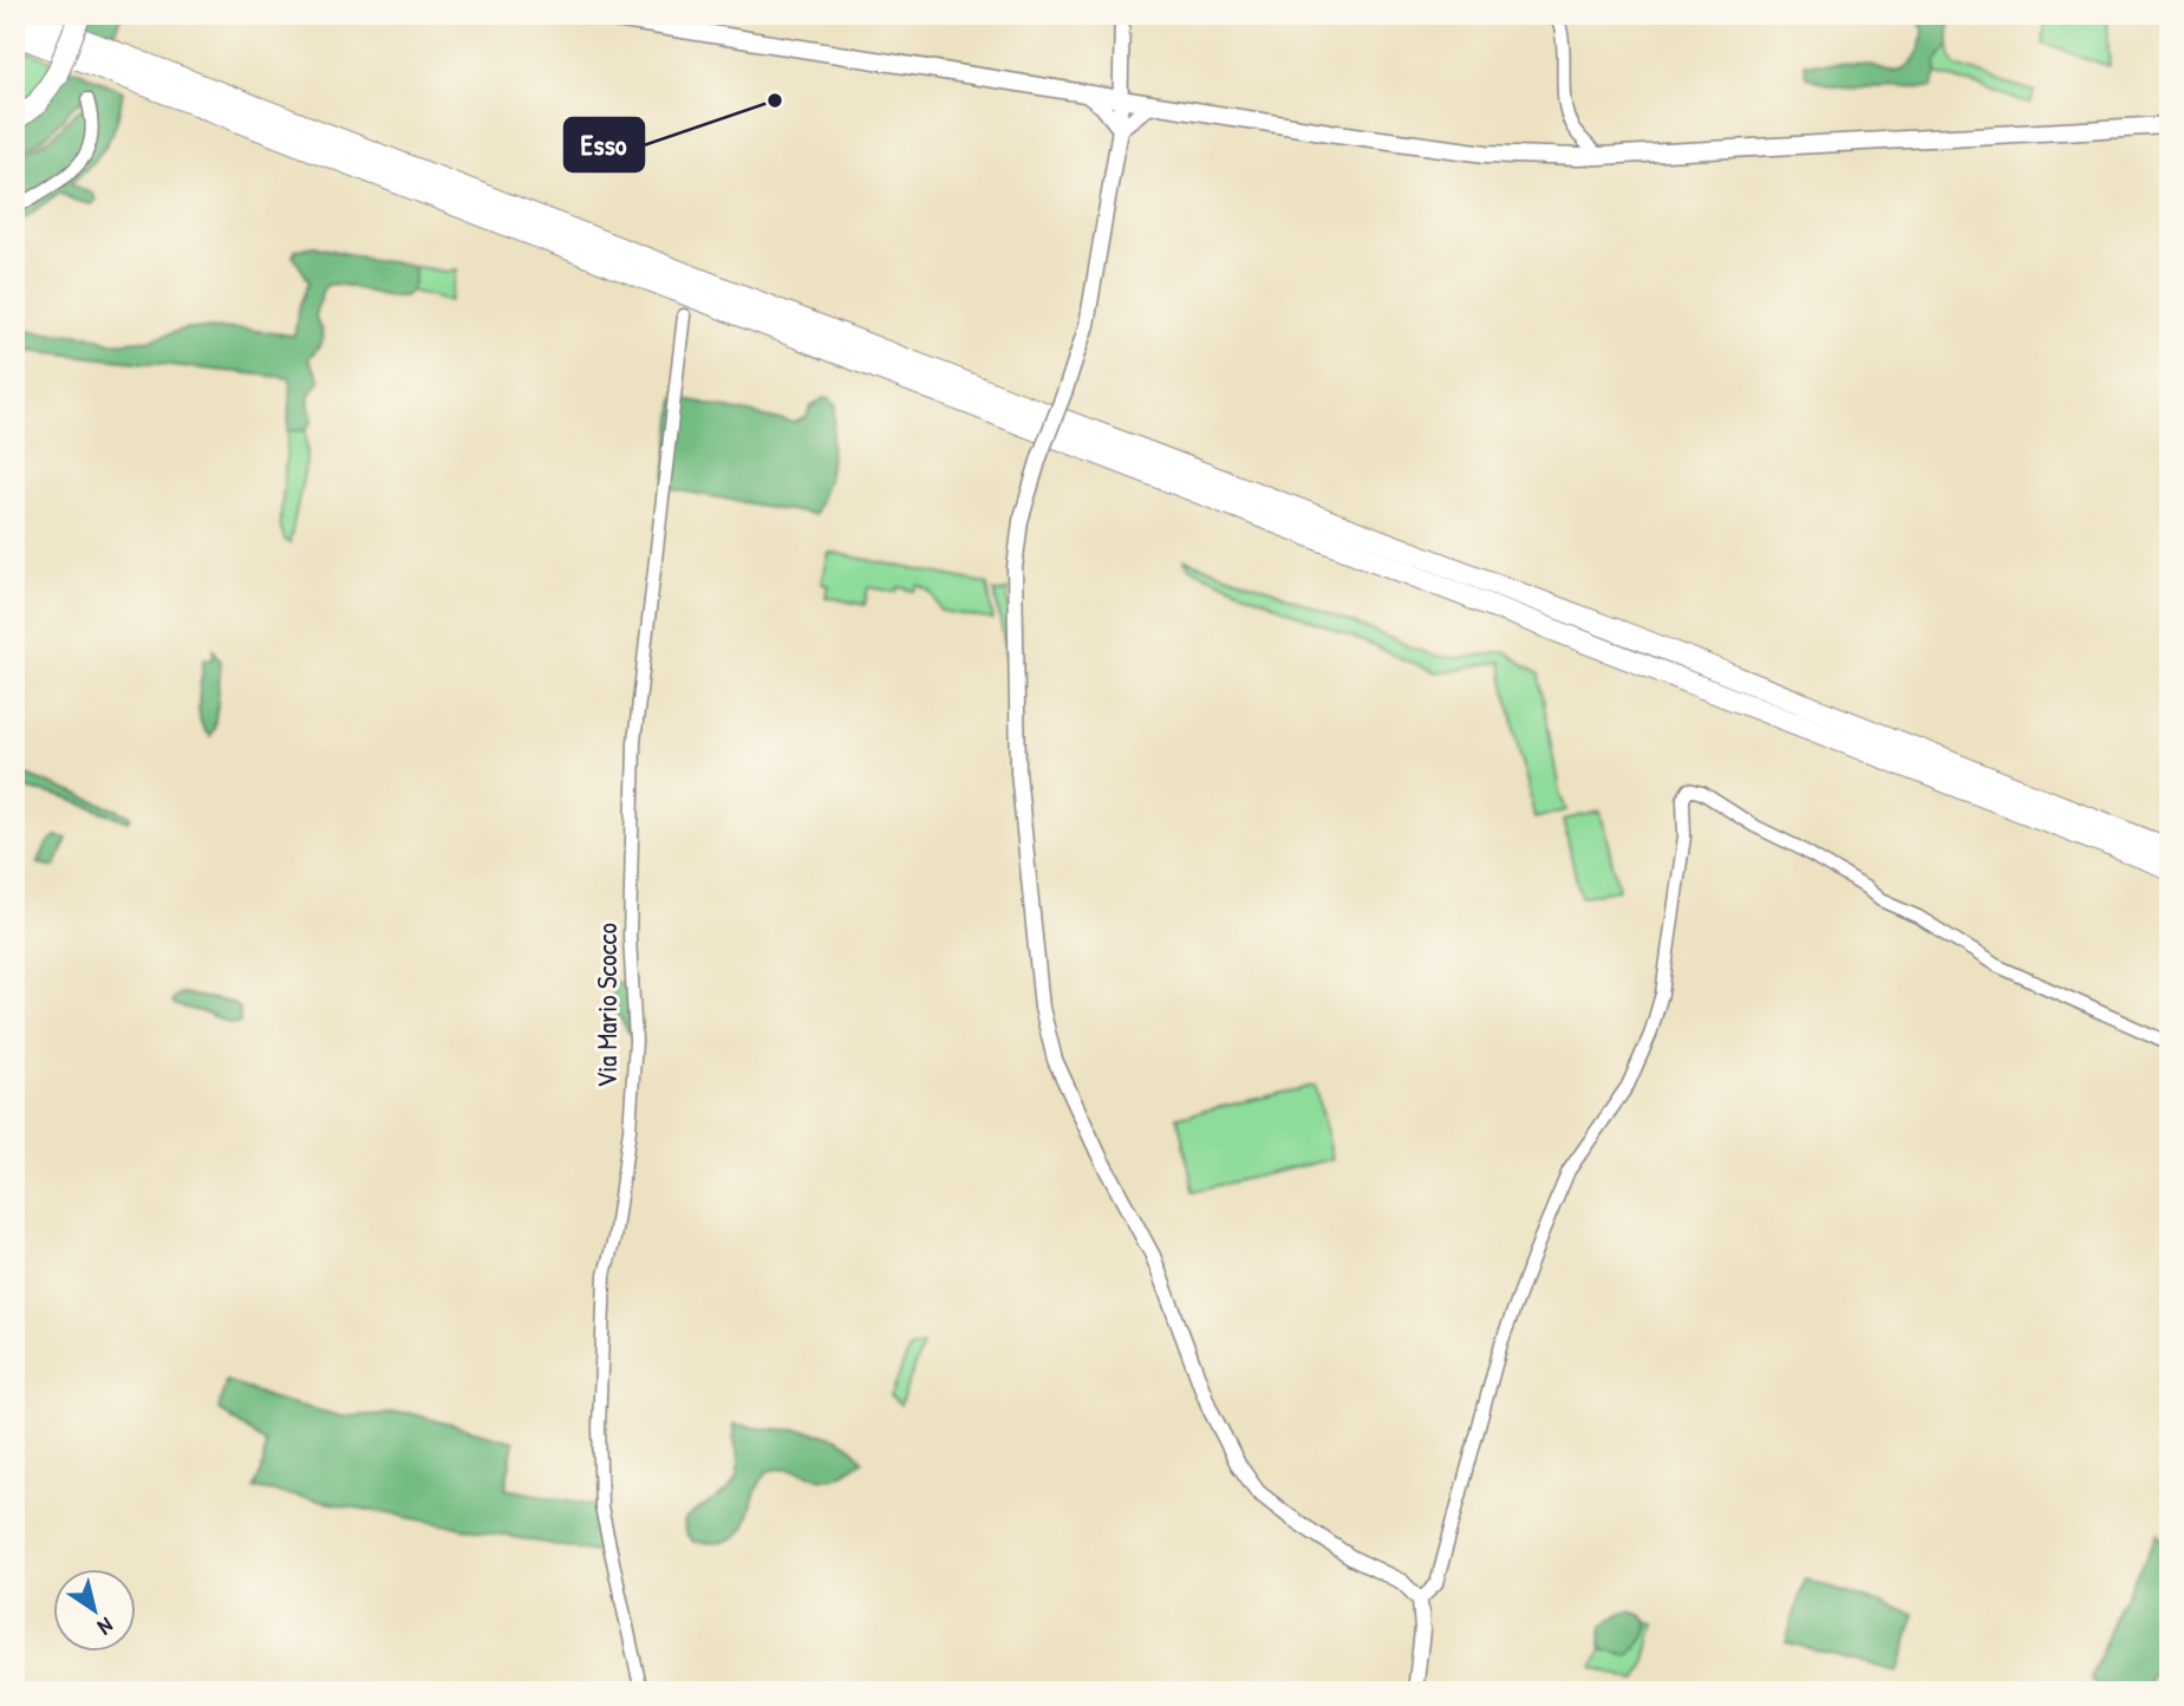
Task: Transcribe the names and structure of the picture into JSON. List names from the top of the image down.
{
  "streets": {
    "street": ["Via Mario Scocco"]
  },
  "places": ["Esso"],
  "north": "bottom right"
}
